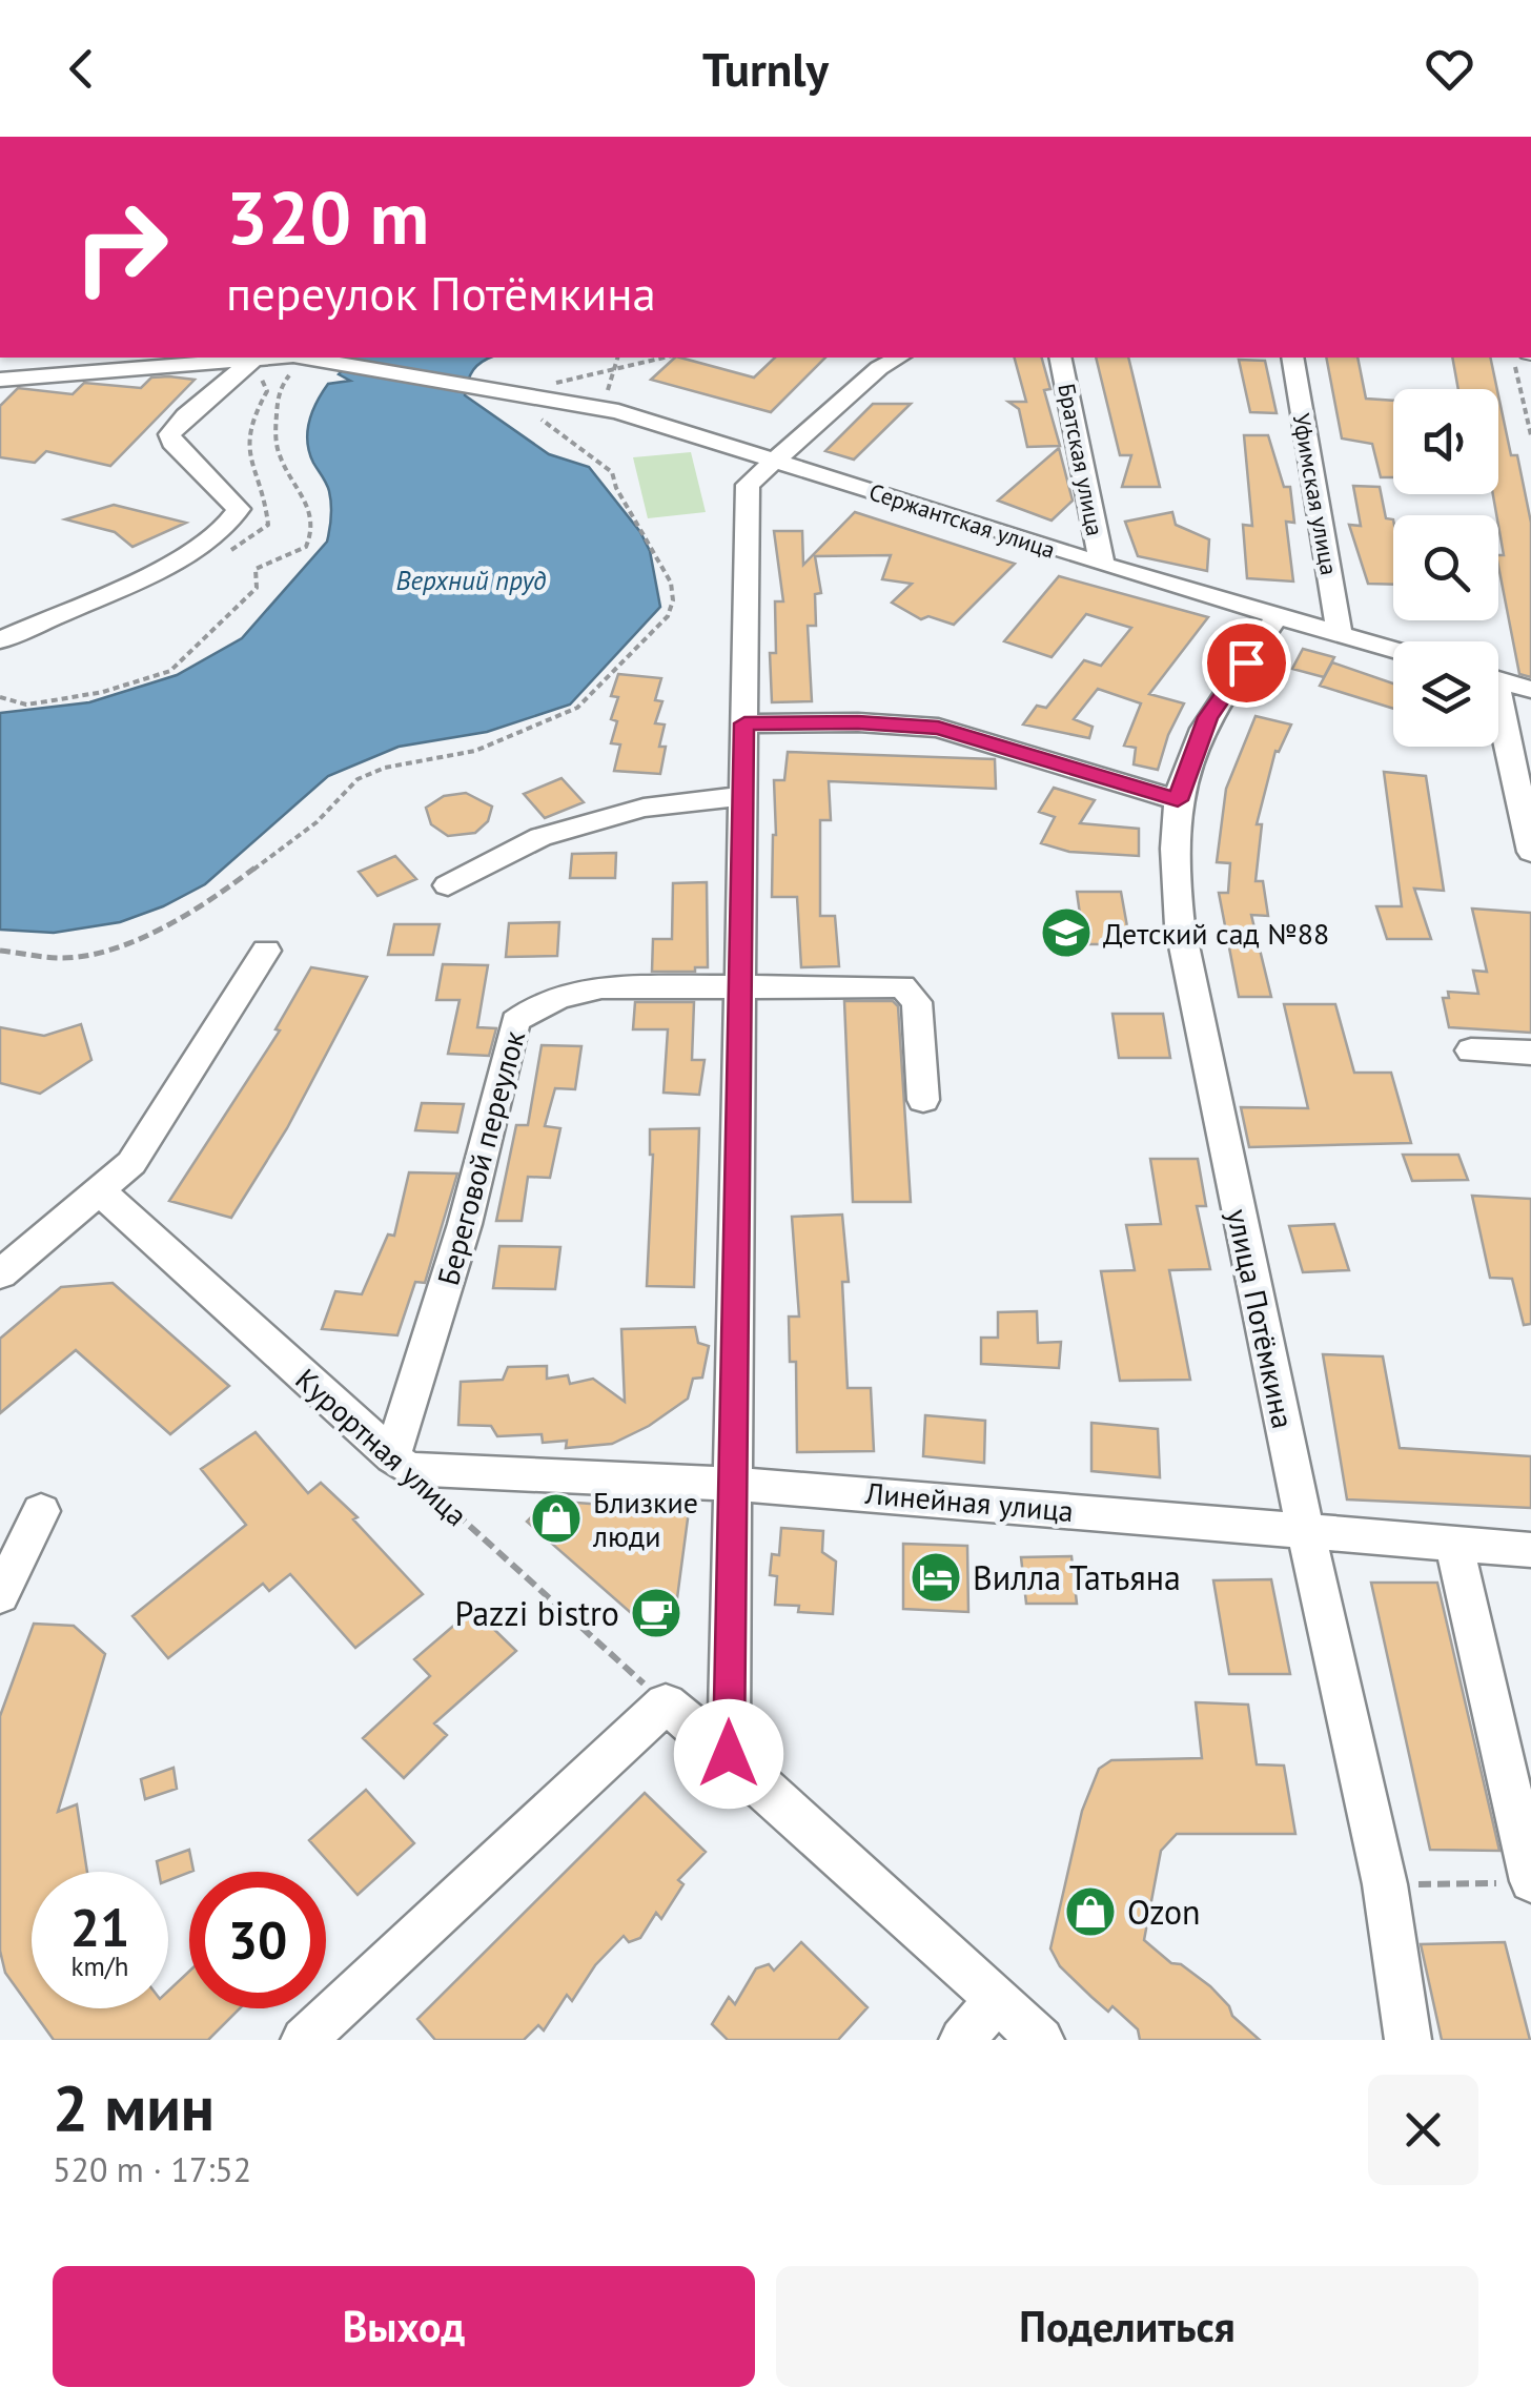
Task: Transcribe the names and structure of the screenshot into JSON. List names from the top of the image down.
{
  "streets": {
    "street": [
      "Братская улица",
      "Уфимская улица",
      "Сержантская улица",
      "Береговой переулок",
      "улица Потёмкина",
      "Курортная улица",
      "Линейная улица"
    ]
  },
  "crossings": [
    ["Братская улица", "Сержантская улица"],
    ["Уфимская улица", "Сержантская улица"],
    ["Сержантская улица", "улица Потёмкина"],
    ["Береговой переулок", "Курортная улица"],
    ["Береговой переулок", "Линейная улица"],
    ["улица Потёмкина", "Линейная улица"],
    ["Курортная улица", "Линейная улица"]
  ],
  "water": ["Верхний пруд"],
  "places": {
    "school or university": ["Детский сад №88"],
    "shop": ["Близкие люди", "Ozon"],
    "hotel": ["Вилла Татьяна"],
    "cafe": ["Pazzi bistro"]
  },
  "page": {
    "header": "Turnly",
    "turn": ["320 m", "переулок Потёмкина"],
    "speed": "21 km/h",
    "limit": "30",
    "heading": ["2 мин", "520 m · 17:52"],
    "buttons": ["Выход", "Поделиться"]
  }
}
